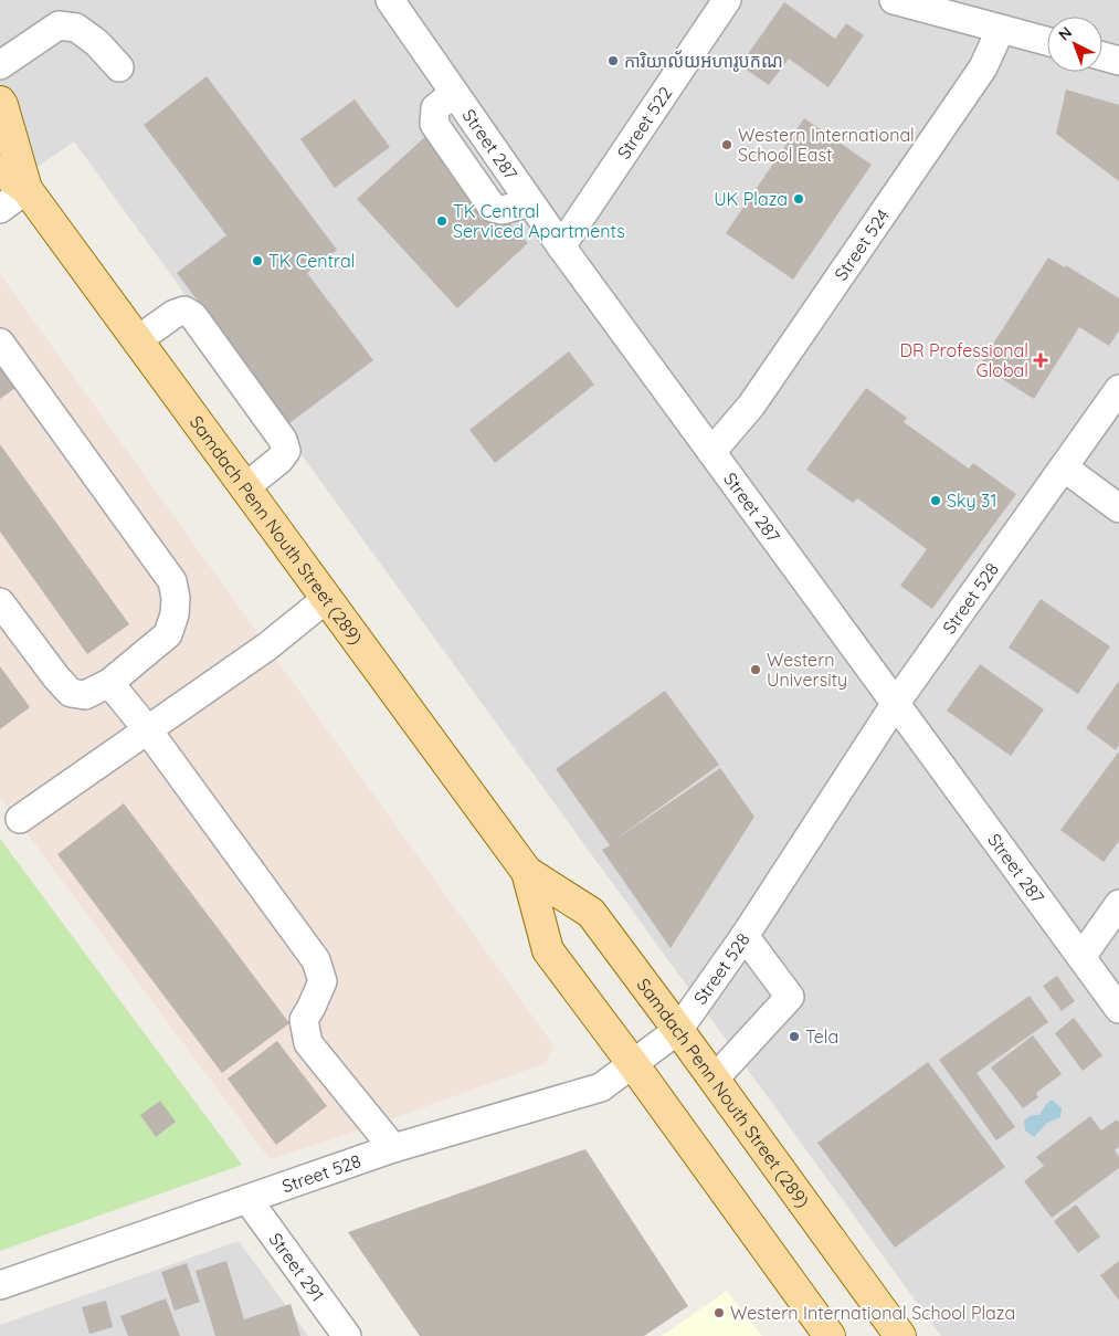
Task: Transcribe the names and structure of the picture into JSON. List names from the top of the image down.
{
  "streets": {
    "main road": ["Samdach Penn Nouth Street (289)"],
    "street": [
      "Street 522",
      "Street 287",
      "Street 524",
      "Street 528",
      "Street 291"
    ]
  },
  "crossings": [
    ["Street 522", "Street 287"],
    ["Street 287", "Street 524"],
    ["Street 287", "Street 528"],
    ["Samdach Penn Nouth Street (289)", "Street 528"],
    ["Street 528", "Street 291"]
  ],
  "places": {
    "other": [
      "ការិយាល័យអហារូបកណ",
      "Western International School East",
      "UK Plaza",
      "TK Central Serviced Apartments",
      "TK Central",
      "Sky 31",
      "Western University",
      "Tela",
      "Western International School Plaza"
    ],
    "health": ["DR Professional Global"]
  },
  "north": "top left"
}
